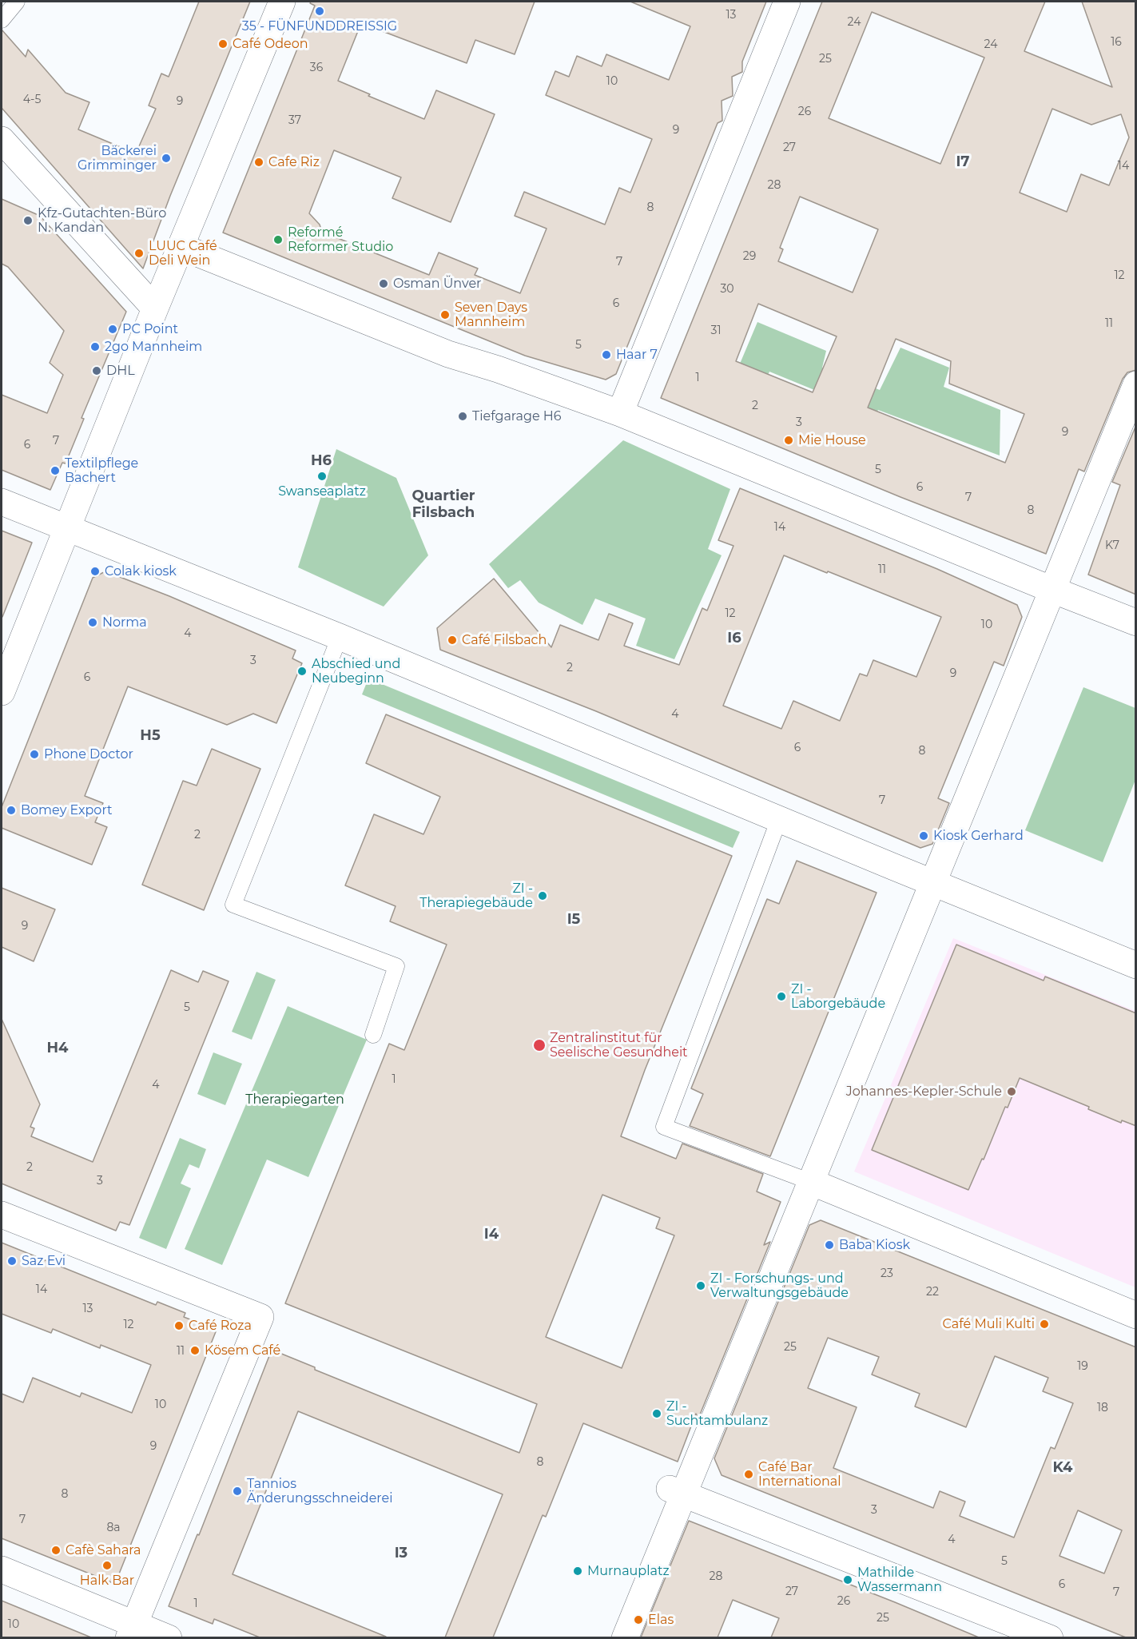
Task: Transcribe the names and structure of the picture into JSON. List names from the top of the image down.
{
  "districts": [
    "I7",
    "H6",
    "Quartier Filsbach",
    "I6",
    "H5",
    "I5",
    "H4",
    "I4",
    "K4",
    "I3"
  ],
  "parks": ["Therapiegarten"],
  "places": [
    "35 - FÜNFUNDDREISSIG",
    "Café Odeon",
    "Bäckerei Grimminger",
    "Cafe Riz",
    "Kfz-Gutachten-Büro N. Kandan",
    "Reformé Reformer Studio",
    "LUUC Café Deli Wein",
    "Osman Ünver",
    "Seven Days Mannheim",
    "PC Point",
    "2go Mannheim",
    "Haar 7",
    "DHL",
    "Tiefgarage H6",
    "Mie House",
    "Textilpflege Bachert",
    "Swanseaplatz",
    "Colak kiosk",
    "Norma",
    "Café Filsbach",
    "Abschied und Neubeginn",
    "Phone Doctor",
    "Bomey Export",
    "Kiosk Gerhard",
    "ZI - Therapiegebäude",
    "ZI - Laborgebäude",
    "Zentralinstitut für Seelische Gesundheit",
    "Johannes-Kepler-Schule",
    "Baba Kiosk",
    "Saz Evi",
    "ZI - Forschungs- und Verwaltungsgebäude",
    "Café Muli Kulti",
    "Café Roza",
    "Kösem Café",
    "ZI - Suchtambulanz",
    "Café Bar International",
    "Tannios Änderungsschneiderei",
    "Cafè Sahara",
    "Halk Bar",
    "Murnauplatz",
    "Mathilde Wassermann",
    "Elas"
  ],
  "house_numbers": [
    "13",
    "24",
    "16",
    "24",
    "25",
    "36",
    "10",
    "4-5",
    "9",
    "26",
    "37",
    "9",
    "27",
    "14",
    "28",
    "8",
    "29",
    "7",
    "12",
    "30",
    "6",
    "11",
    "31",
    "5",
    "1",
    "2",
    "3",
    "9",
    "7",
    "6",
    "5",
    "6",
    "7",
    "8",
    "14",
    "K7",
    "11",
    "12",
    "10",
    "4",
    "3",
    "2",
    "9",
    "6",
    "4",
    "6",
    "8",
    "7",
    "2",
    "9",
    "5",
    "1",
    "4",
    "2",
    "3",
    "23",
    "14",
    "22",
    "13",
    "12",
    "25",
    "11",
    "19",
    "10",
    "18",
    "9",
    "8",
    "8",
    "3",
    "7",
    "8a",
    "4",
    "5",
    "28",
    "6",
    "27",
    "7",
    "26",
    "1",
    "25",
    "10"
  ]
}
